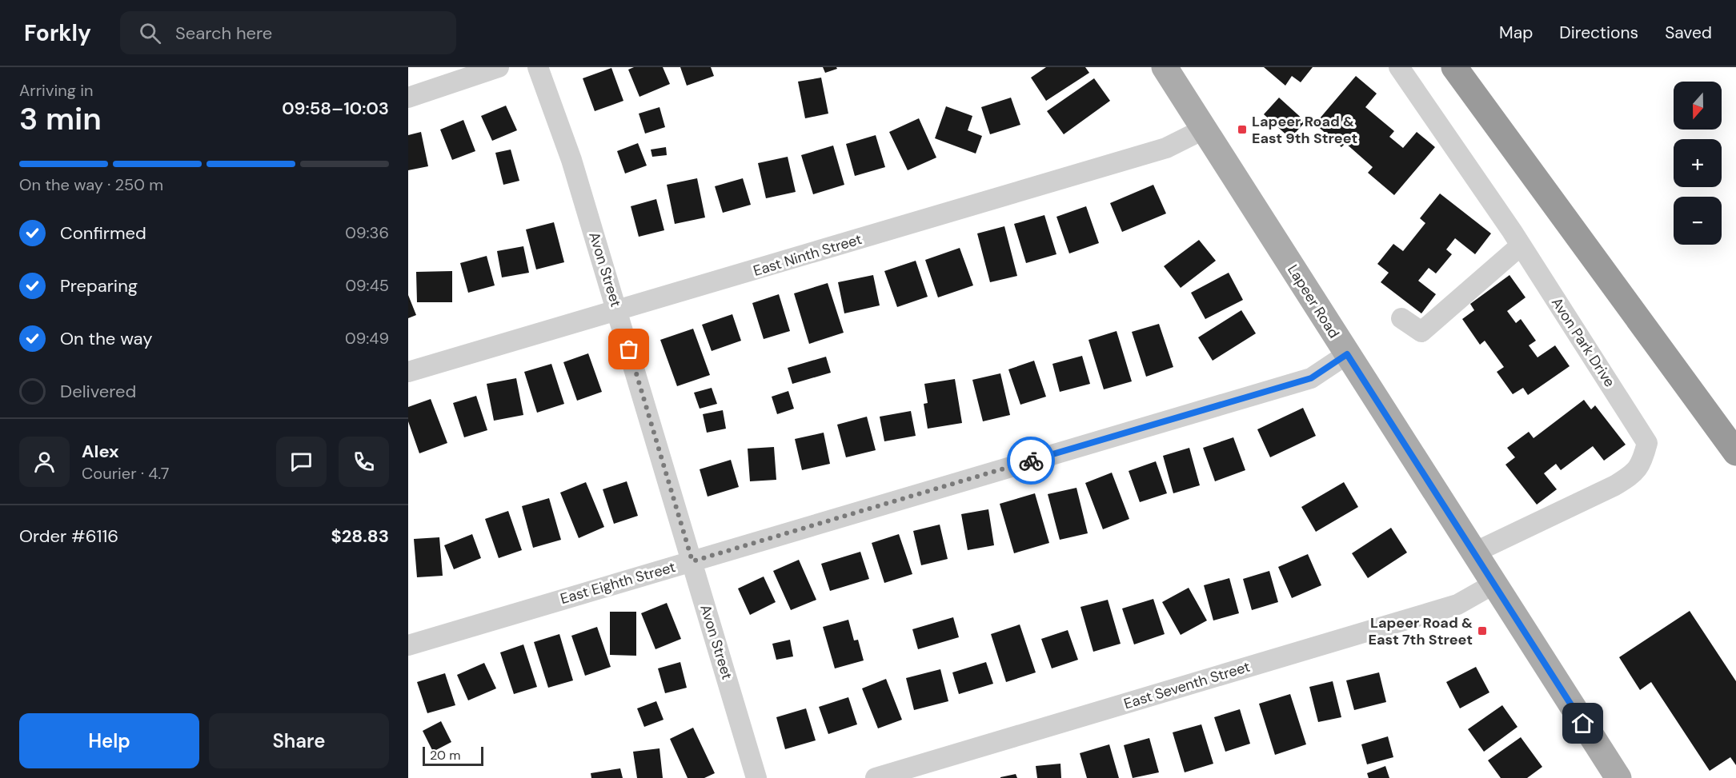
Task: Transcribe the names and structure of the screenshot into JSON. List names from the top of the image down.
{
  "streets": {
    "main road": ["Lapeer Road"],
    "street": [
      "East Ninth Street",
      "Avon Street",
      "Avon Park Drive",
      "East Eighth Street",
      "East Seventh Street"
    ]
  },
  "crossings": [
    ["East Ninth Street", "Avon Street"],
    ["East Ninth Street", "Lapeer Road"],
    ["Avon Street", "East Eighth Street"],
    ["Lapeer Road", "Avon Park Drive"],
    ["Lapeer Road", "East Eighth Street"],
    ["Lapeer Road", "East Seventh Street"]
  ],
  "places": {
    "transit": ["Lapeer Road & East 9th Street", "Lapeer Road & East 7th Street"]
  },
  "scale_bar": "20 m",
  "north": "bottom",
  "page": {
    "header": "Forkly",
    "search": "Search here",
    "nav": ["Map", "Directions", "Saved"],
    "heading": ["3 min", "Arriving in", "09:58–10:03"],
    "panel": [
      "Alex",
      "Courier · 4.7",
      "Order #6116",
      "$28.83"
    ],
    "map_buttons": ["+", "−"],
    "bar": "On the way · 250 m",
    "list": [
      ["Confirmed", "09:36"],
      ["Preparing", "09:45"],
      ["On the way", "09:49"],
      "Delivered"
    ],
    "buttons": ["Help", "Share"],
    "scale": "20 m"
  }
}
